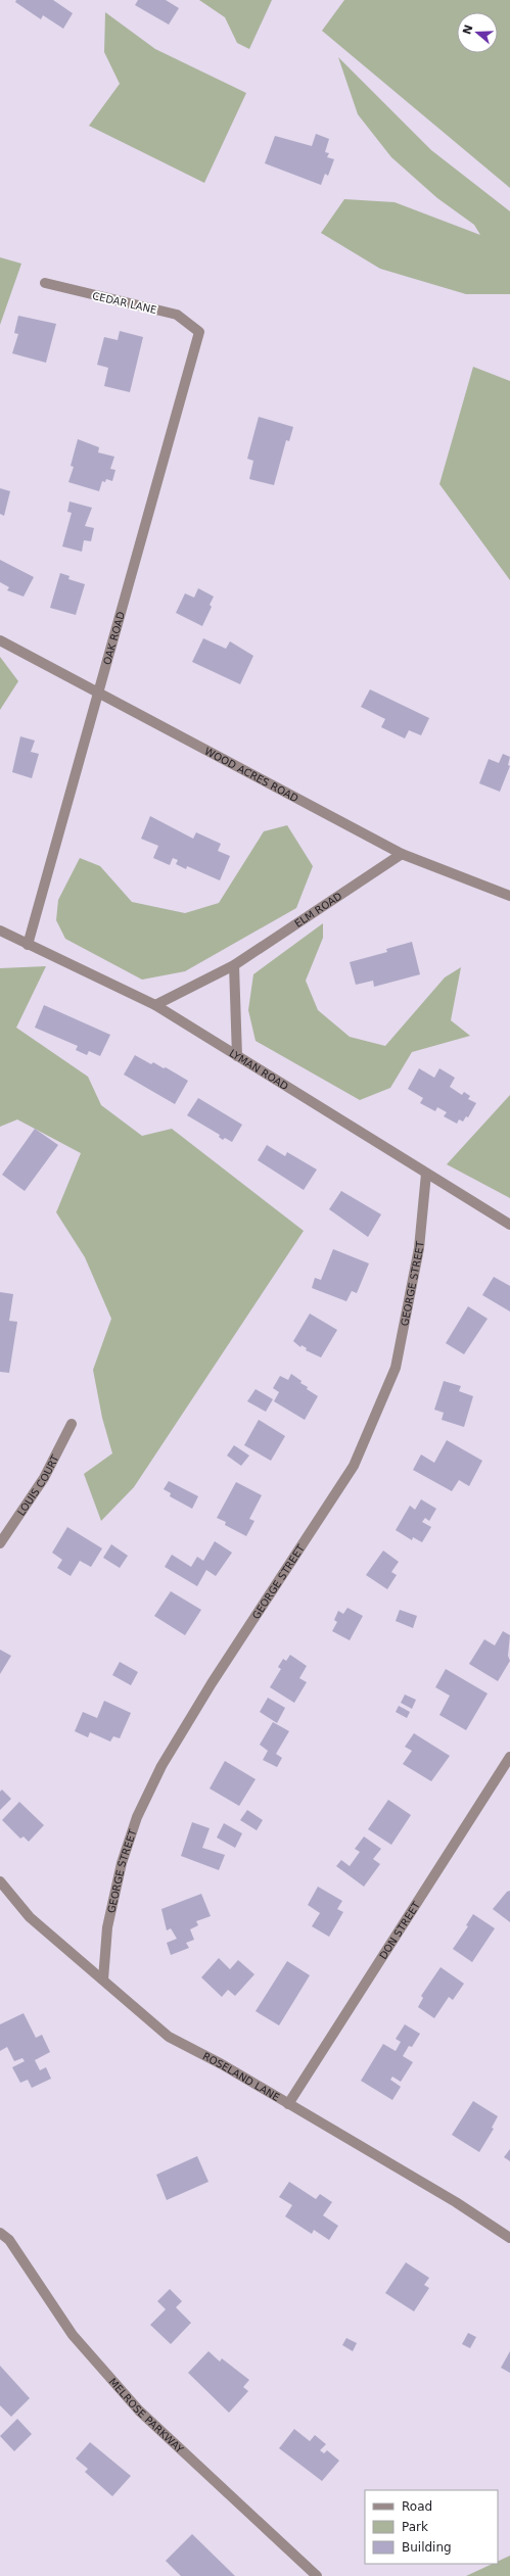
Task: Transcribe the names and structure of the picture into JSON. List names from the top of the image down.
{
  "streets": {
    "street": [
      "CEDAR LANE",
      "OAK ROAD",
      "WOOD ACRES ROAD",
      "ELM ROAD",
      "LYMAN ROAD",
      "GEORGE STREET",
      "LOUIS COURT",
      "DON STREET",
      "ROSELAND LANE",
      "MELROSE PARKWAY"
    ]
  },
  "crossings": [
    ["CEDAR LANE", "OAK ROAD"],
    ["OAK ROAD", "WOOD ACRES ROAD"],
    ["OAK ROAD", "LYMAN ROAD"],
    ["WOOD ACRES ROAD", "ELM ROAD"],
    ["ELM ROAD", "LYMAN ROAD"],
    ["LYMAN ROAD", "GEORGE STREET"],
    ["GEORGE STREET", "ROSELAND LANE"],
    ["DON STREET", "ROSELAND LANE"]
  ],
  "legend": ["Road", "Park", "Building"],
  "north": "left"
}
